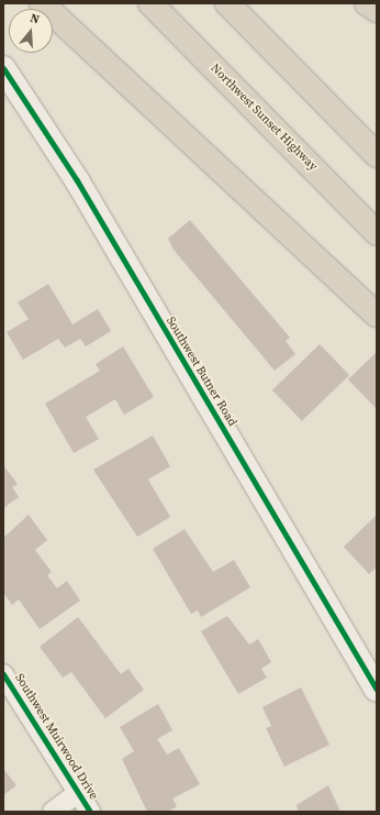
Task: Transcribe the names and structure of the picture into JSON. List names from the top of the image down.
{
  "streets": {
    "highway": ["Northwest Sunset Highway"],
    "street": ["Southwest Butner Road", "Southwest Muirwood Drive"]
  },
  "north": "top"
}
